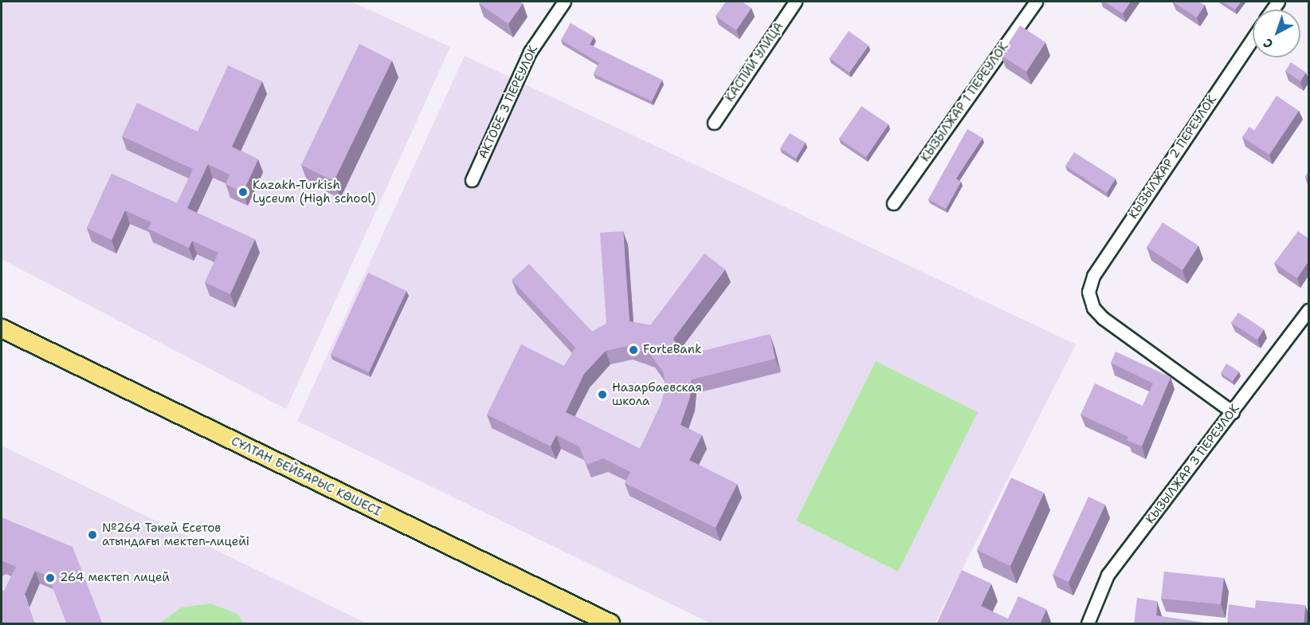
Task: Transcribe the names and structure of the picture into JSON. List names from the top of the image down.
{
  "streets": {
    "main road": ["СҰЛТАН БЕЙБАРЫС КӨШЕСІ"],
    "street": [
      "КАСПИЙ УЛИЦА",
      "АКТОБЕ 3 ПЕРЕУЛОК",
      "КЫЗЫЛЖАР 1 ПЕРЕУЛОК",
      "КЫЗЫЛЖАР 2 ПЕРЕУЛОК",
      "КЫЗЫЛЖАР 3 ПЕРЕУЛОК"
    ]
  },
  "crossings": [
    ["КЫЗЫЛЖАР 2 ПЕРЕУЛОК", "КЫЗЫЛЖАР 3 ПЕРЕУЛОК"]
  ],
  "places": [
    "Kazakh-Turkish Lyceum (High school)",
    "ForteBank",
    "Назарбаевская школа",
    "№264 Тәкей Есетов атындағы мектеп-лицейі",
    "264 мектеп лицей"
  ],
  "north": "bottom left"
}
